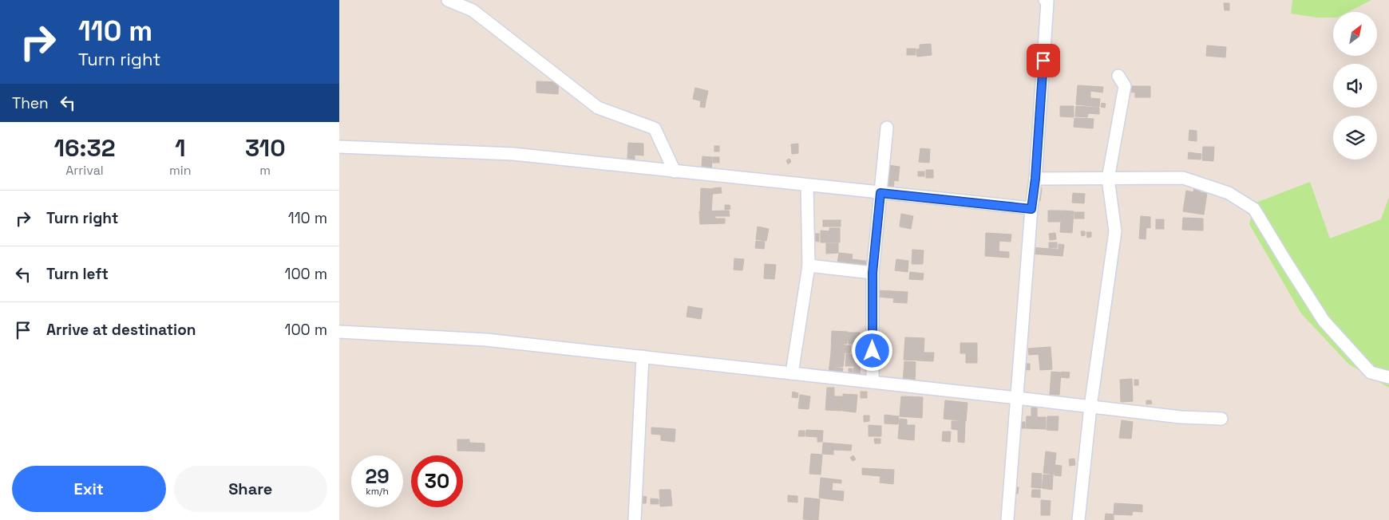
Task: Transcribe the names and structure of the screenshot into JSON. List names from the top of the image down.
{
  "north": "top right",
  "page": {
    "turn": ["110 m", "Turn right"],
    "then": "Then",
    "eta": [
      "16:32",
      "Arrival",
      "1",
      "min",
      "310",
      "m"
    ],
    "list": [
      {
        "name": "Turn right",
        "value": "110 m"
      },
      {
        "name": "Turn left",
        "value": "100 m"
      },
      {
        "name": "Arrive at destination",
        "value": "100 m"
      }
    ],
    "speed": "29 km/h",
    "limit": "30",
    "buttons": ["Exit", "Share"]
  }
}
